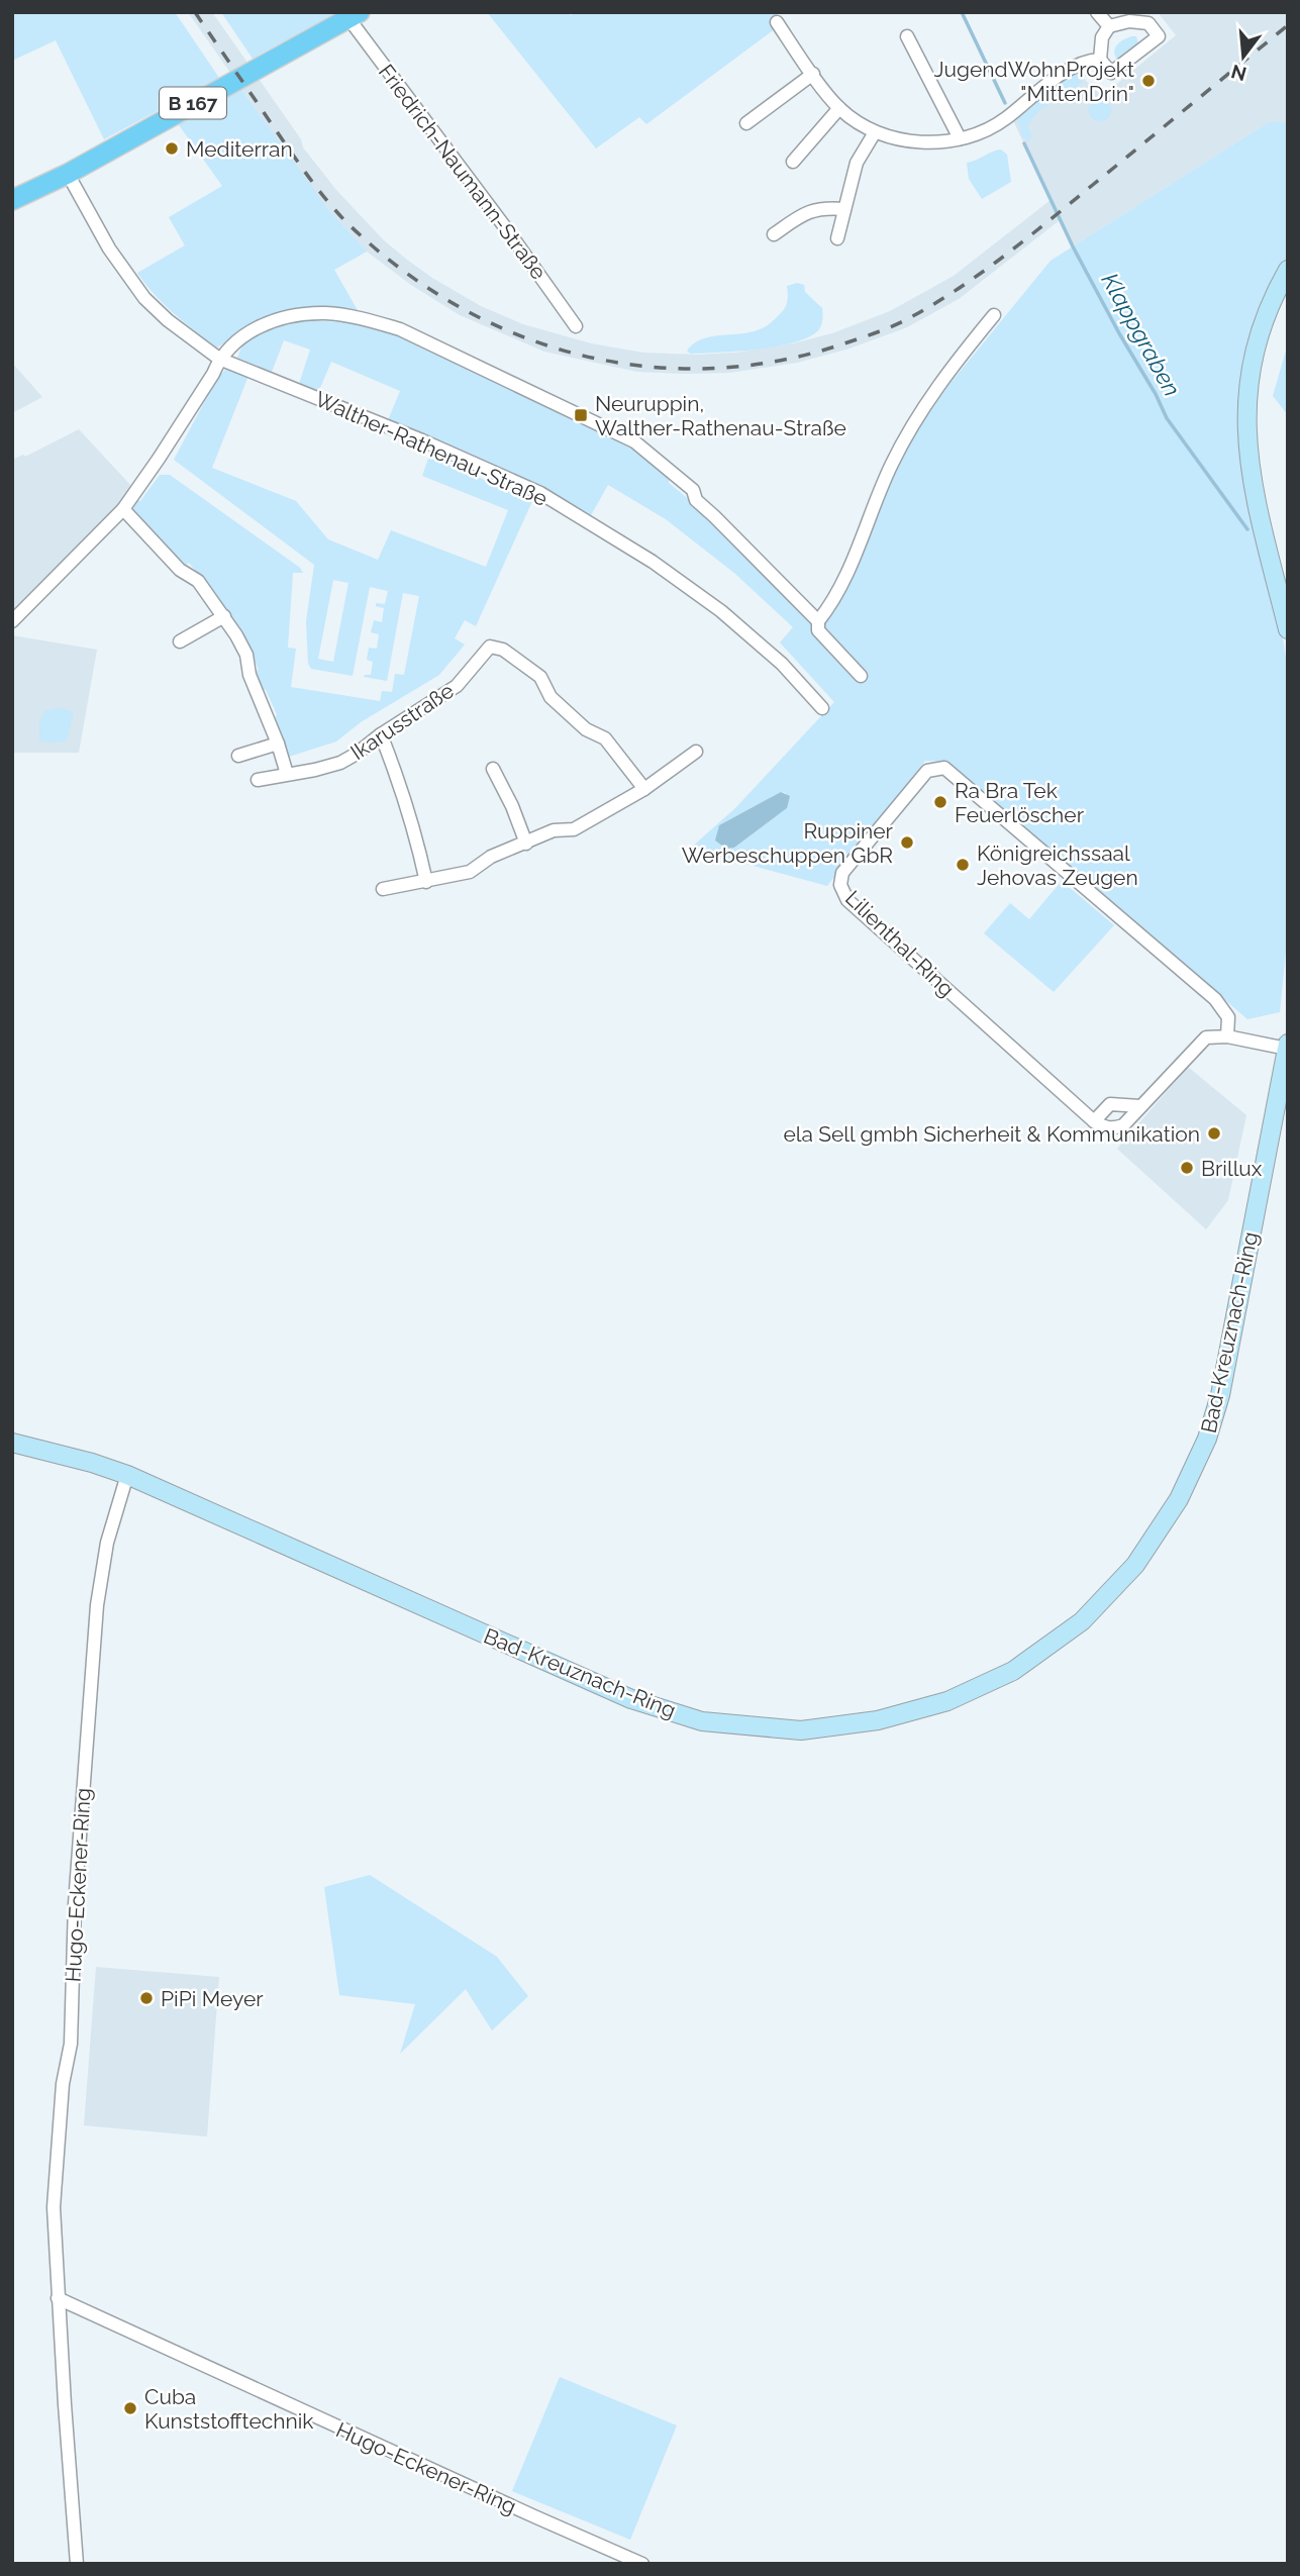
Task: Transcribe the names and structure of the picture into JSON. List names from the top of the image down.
{
  "streets": {
    "main road": ["B 167", "Bad-Kreuznach-Ring"],
    "street": [
      "Friedrich-Naumann-Straße",
      "Walther-Rathenau-Straße",
      "Ikarusstraße",
      "Lilienthal-Ring",
      "Hugo-Eckener-Ring"
    ]
  },
  "crossings": [
    ["B 167", "Friedrich-Naumann-Straße"],
    ["B 167", "Walther-Rathenau-Straße"],
    ["Bad-Kreuznach-Ring", "Hugo-Eckener-Ring"]
  ],
  "water": ["Klappgraben"],
  "places": {
    "other": [
      "JugendWohnProjekt \"MittenDrin\"",
      "Mediterran",
      "Ra Bra Tek Feuerlöscher",
      "Ruppiner Werbeschuppen GbR",
      "Königreichssaal Jehovas Zeugen",
      "ela Sell gmbh Sicherheit & Kommunikation",
      "Brillux",
      "PiPi Meyer",
      "Cuba Kunststofftechnik"
    ],
    "transit": ["Neuruppin, Walther-Rathenau-Straße"]
  },
  "north": "bottom"
}
